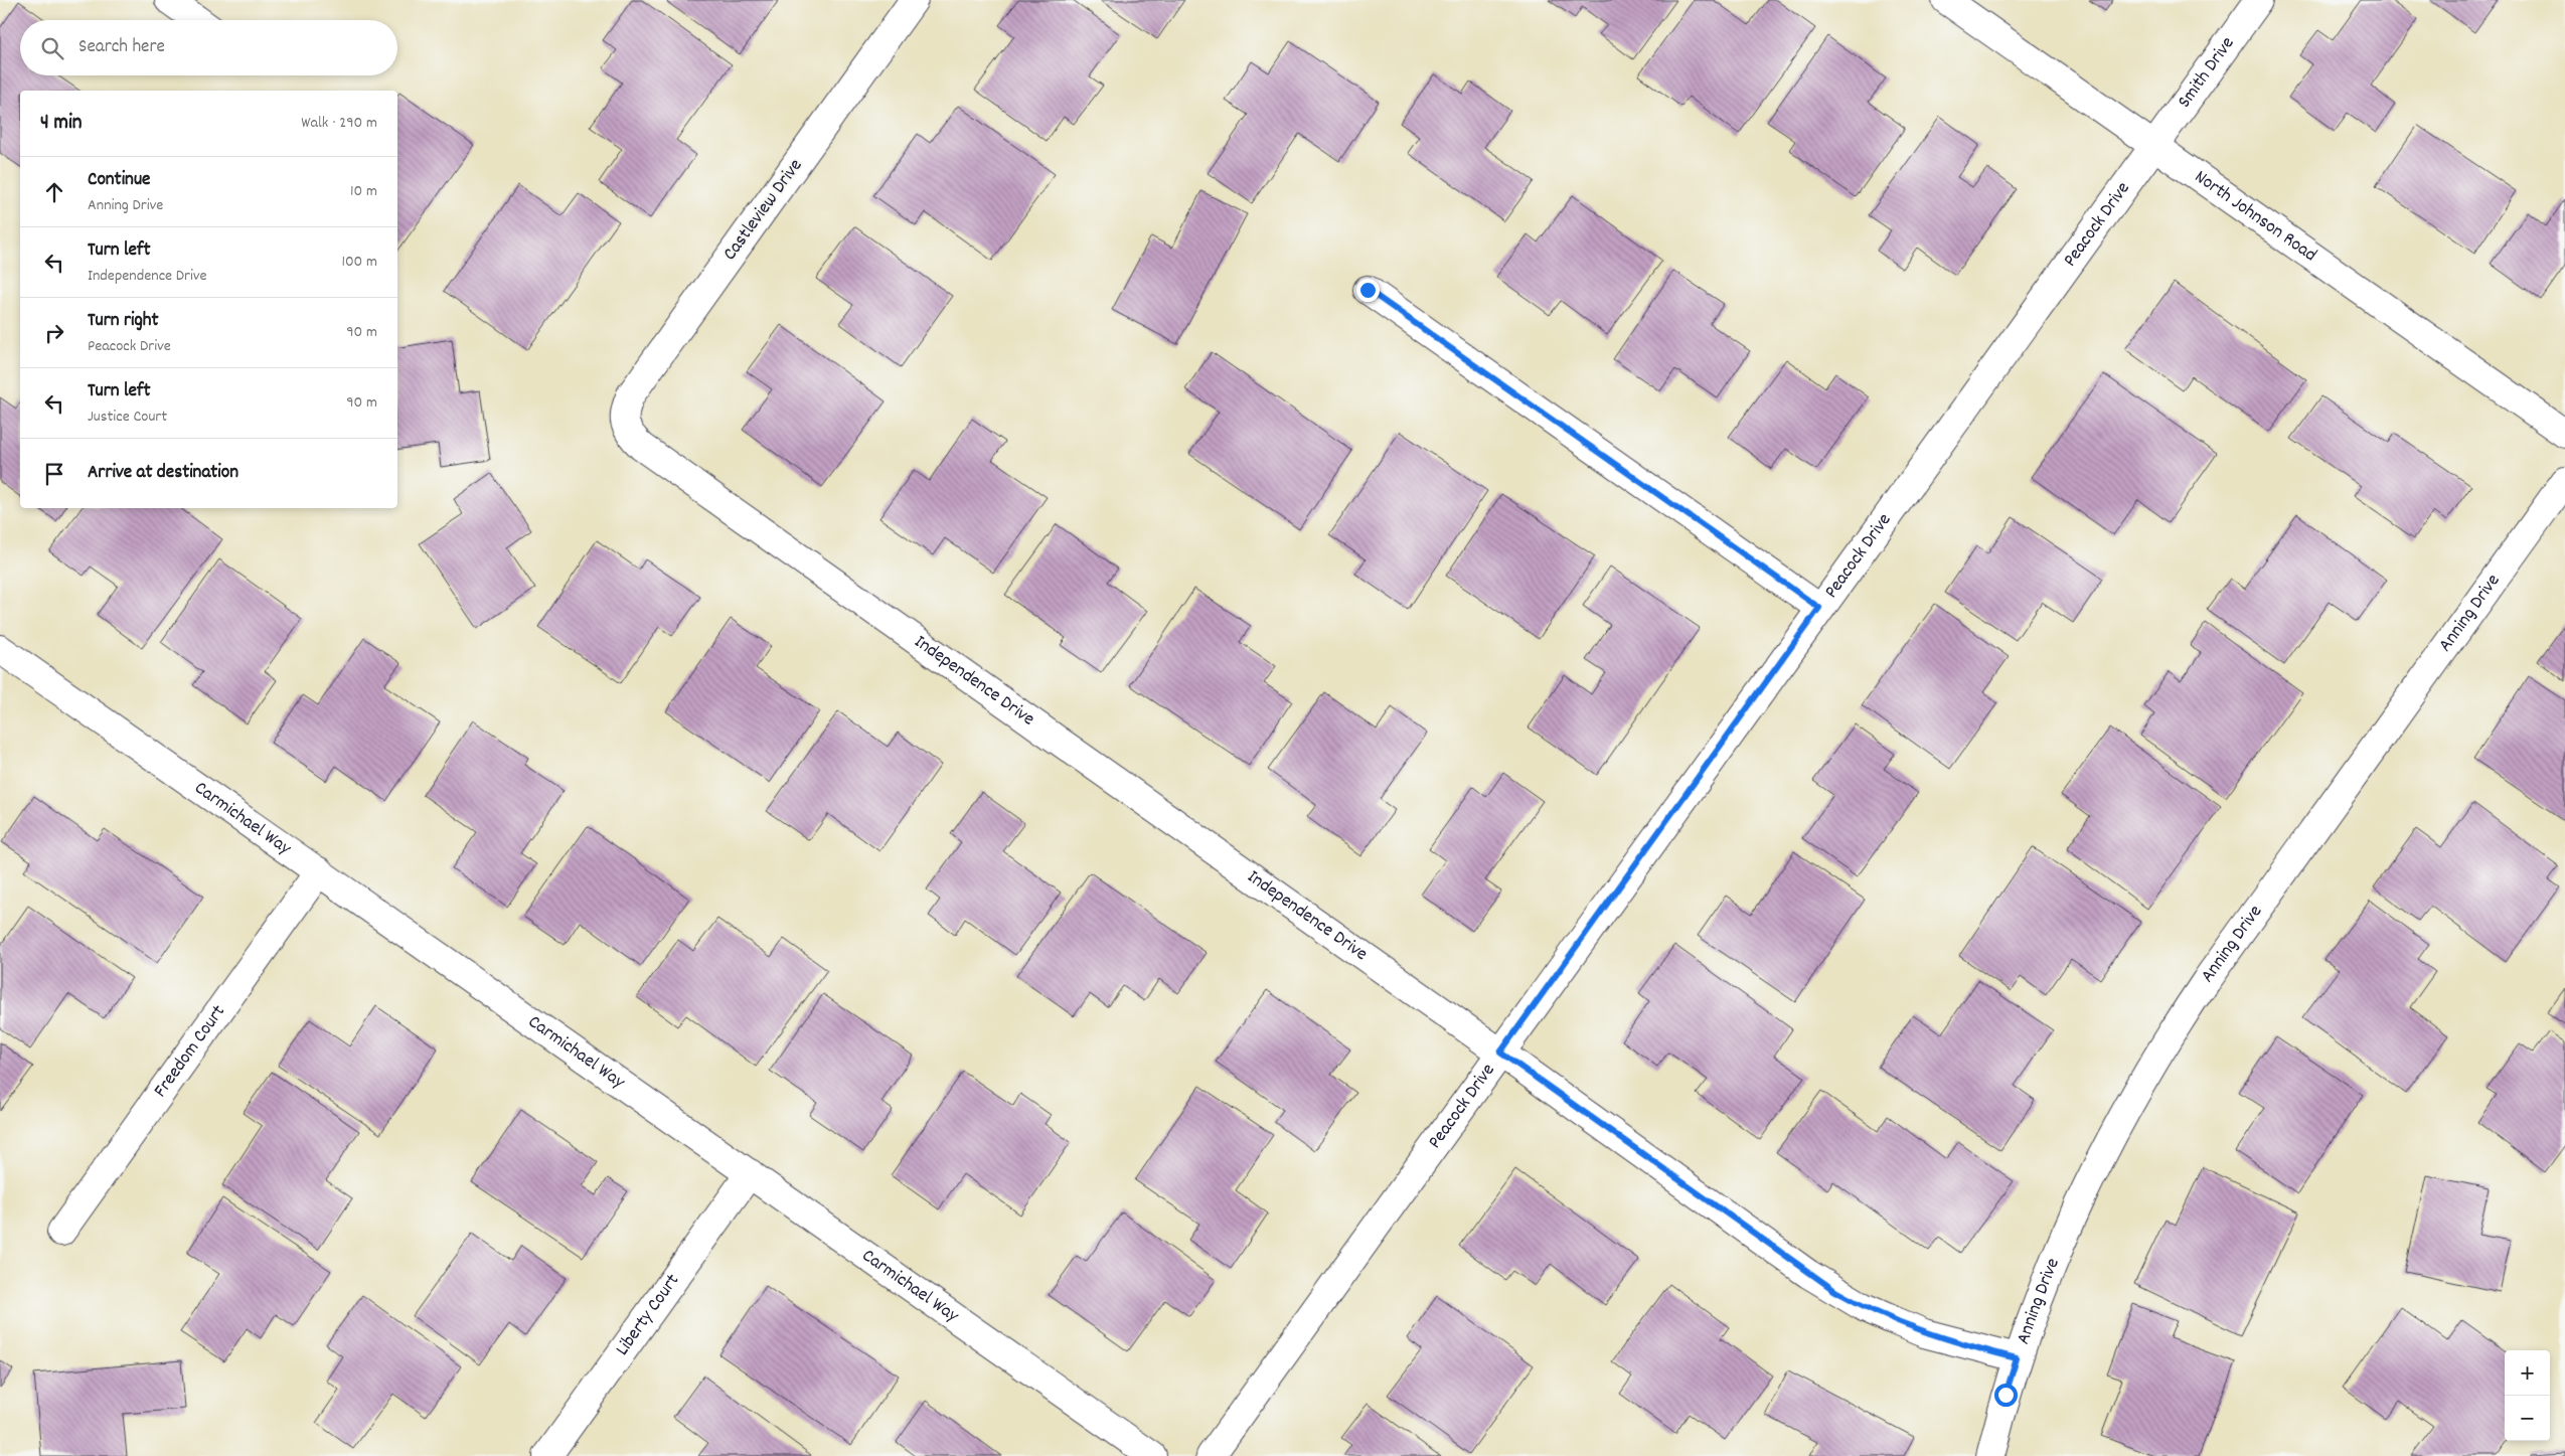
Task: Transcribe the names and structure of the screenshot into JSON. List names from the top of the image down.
{
  "streets": {
    "street": [
      "Smith Drive",
      "Castleview Drive",
      "North Johnson Road",
      "Peacock Drive",
      "Anning Drive",
      "Independence Drive",
      "Carmichael Way",
      "Freedom Court",
      "Liberty Court"
    ]
  },
  "crossings": [
    ["Smith Drive", "North Johnson Road"],
    ["Smith Drive", "Peacock Drive"],
    ["Castleview Drive", "Independence Drive"],
    ["North Johnson Road", "Peacock Drive"],
    ["Peacock Drive", "Independence Drive"],
    ["Anning Drive", "Independence Drive"],
    ["Carmichael Way", "Freedom Court"],
    ["Carmichael Way", "Liberty Court"]
  ],
  "page": {
    "search": "Search here",
    "heading": ["4 min", "Walk · 290 m"],
    "list": [
      ["Continue", "Anning Drive", "10 m"],
      ["Turn left", "Independence Drive", "100 m"],
      ["Turn right", "Peacock Drive", "90 m"],
      ["Turn left", "Justice Court", "90 m"],
      "Arrive at destination"
    ],
    "map_buttons": ["+", "−"]
  }
}
